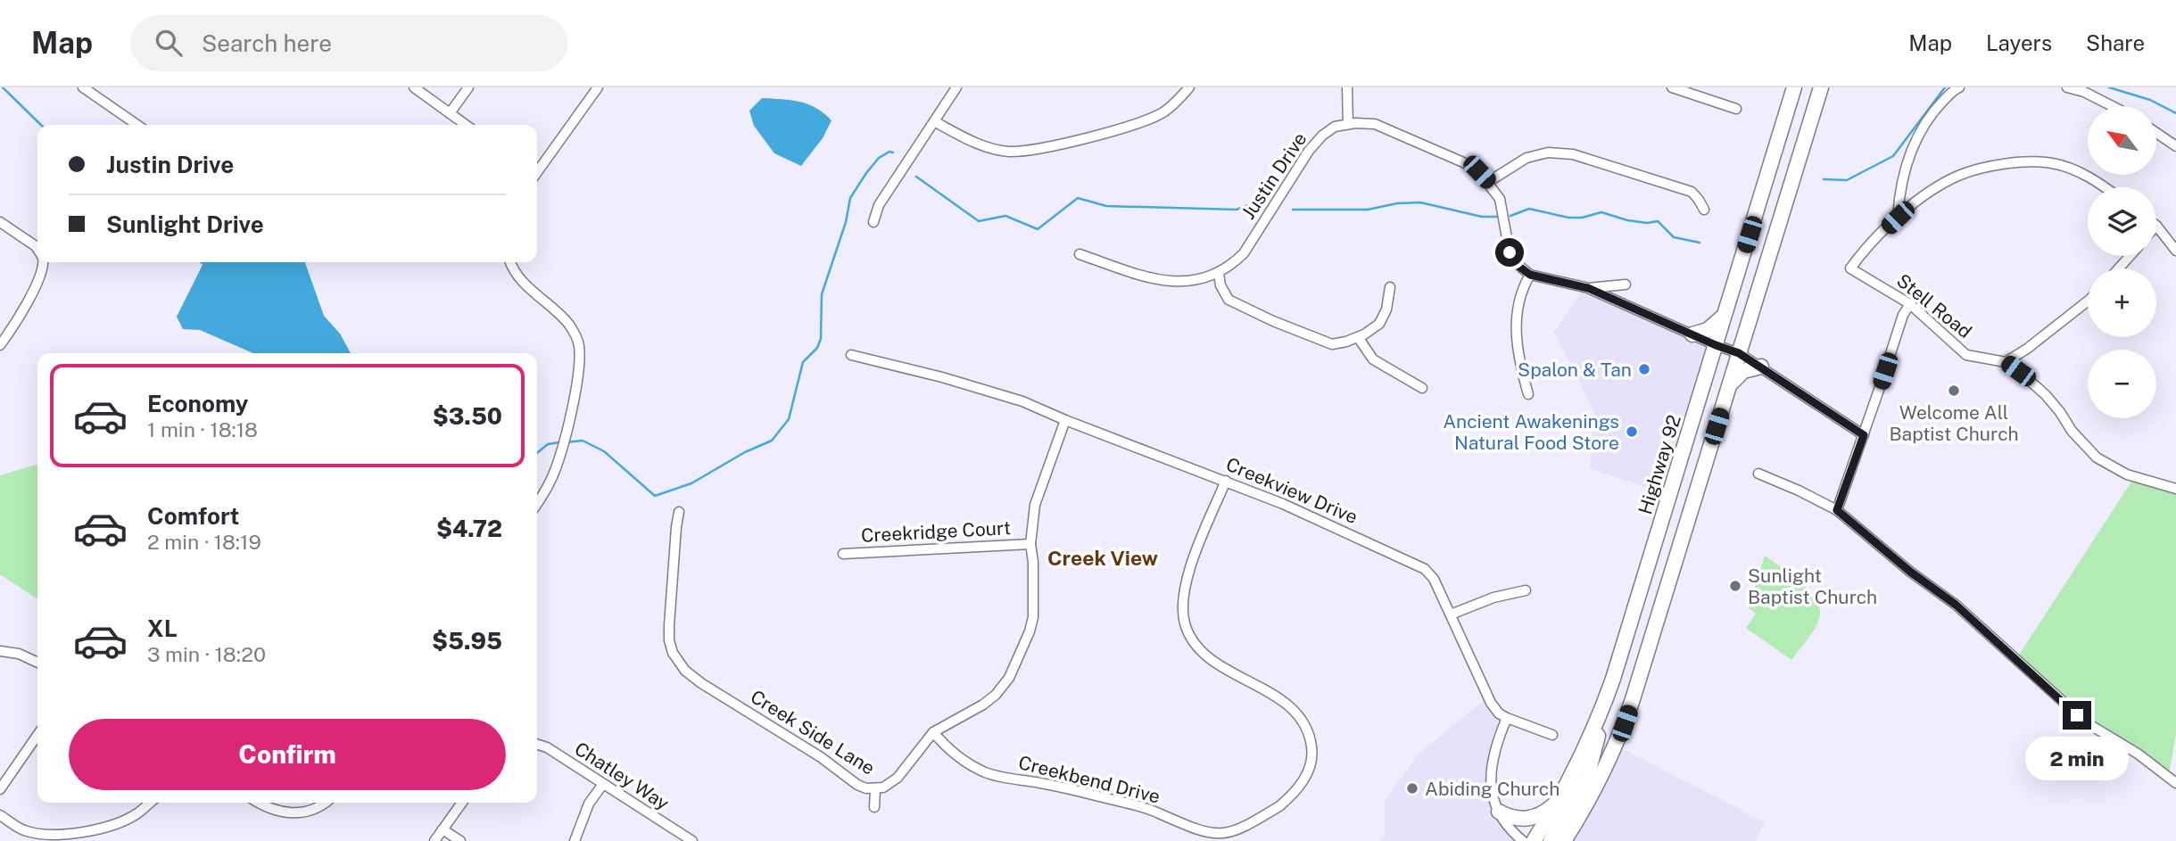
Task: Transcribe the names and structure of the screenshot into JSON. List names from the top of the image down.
{
  "streets": {
    "main road": ["Highway 92"],
    "street": [
      "Justin Drive",
      "Stell Road",
      "Creekview Drive",
      "Creekridge Court",
      "Creek Side Lane",
      "Chatley Way",
      "Creekbend Drive"
    ]
  },
  "crossings": [
    ["Creekview Drive", "Creek Side Lane"],
    ["Creekview Drive", "Creekbend Drive"],
    ["Creekridge Court", "Creek Side Lane"],
    ["Creek Side Lane", "Creekbend Drive"]
  ],
  "districts": ["Creek View"],
  "places": [
    "Spalon & Tan",
    "Welcome All Baptist Church",
    "Ancient Awakenings Natural Food Store",
    "Sunlight Baptist Church",
    "Abiding Church"
  ],
  "north": "top left",
  "page": {
    "header": "Map",
    "search": "Search here",
    "nav": ["Map", "Layers", "Share"],
    "map_buttons": ["+", "−"],
    "banner": ["Justin Drive", "Sunlight Drive"],
    "list": [
      {
        "name": "Economy",
        "note": "1 min · 18:18",
        "value": "$3.50"
      },
      {
        "name": "Comfort",
        "note": "2 min · 18:19",
        "value": "$4.72"
      },
      {
        "name": "XL",
        "note": "3 min · 18:20",
        "value": "$5.95"
      }
    ],
    "buttons": "Confirm",
    "bubble": "2 min"
  }
}
